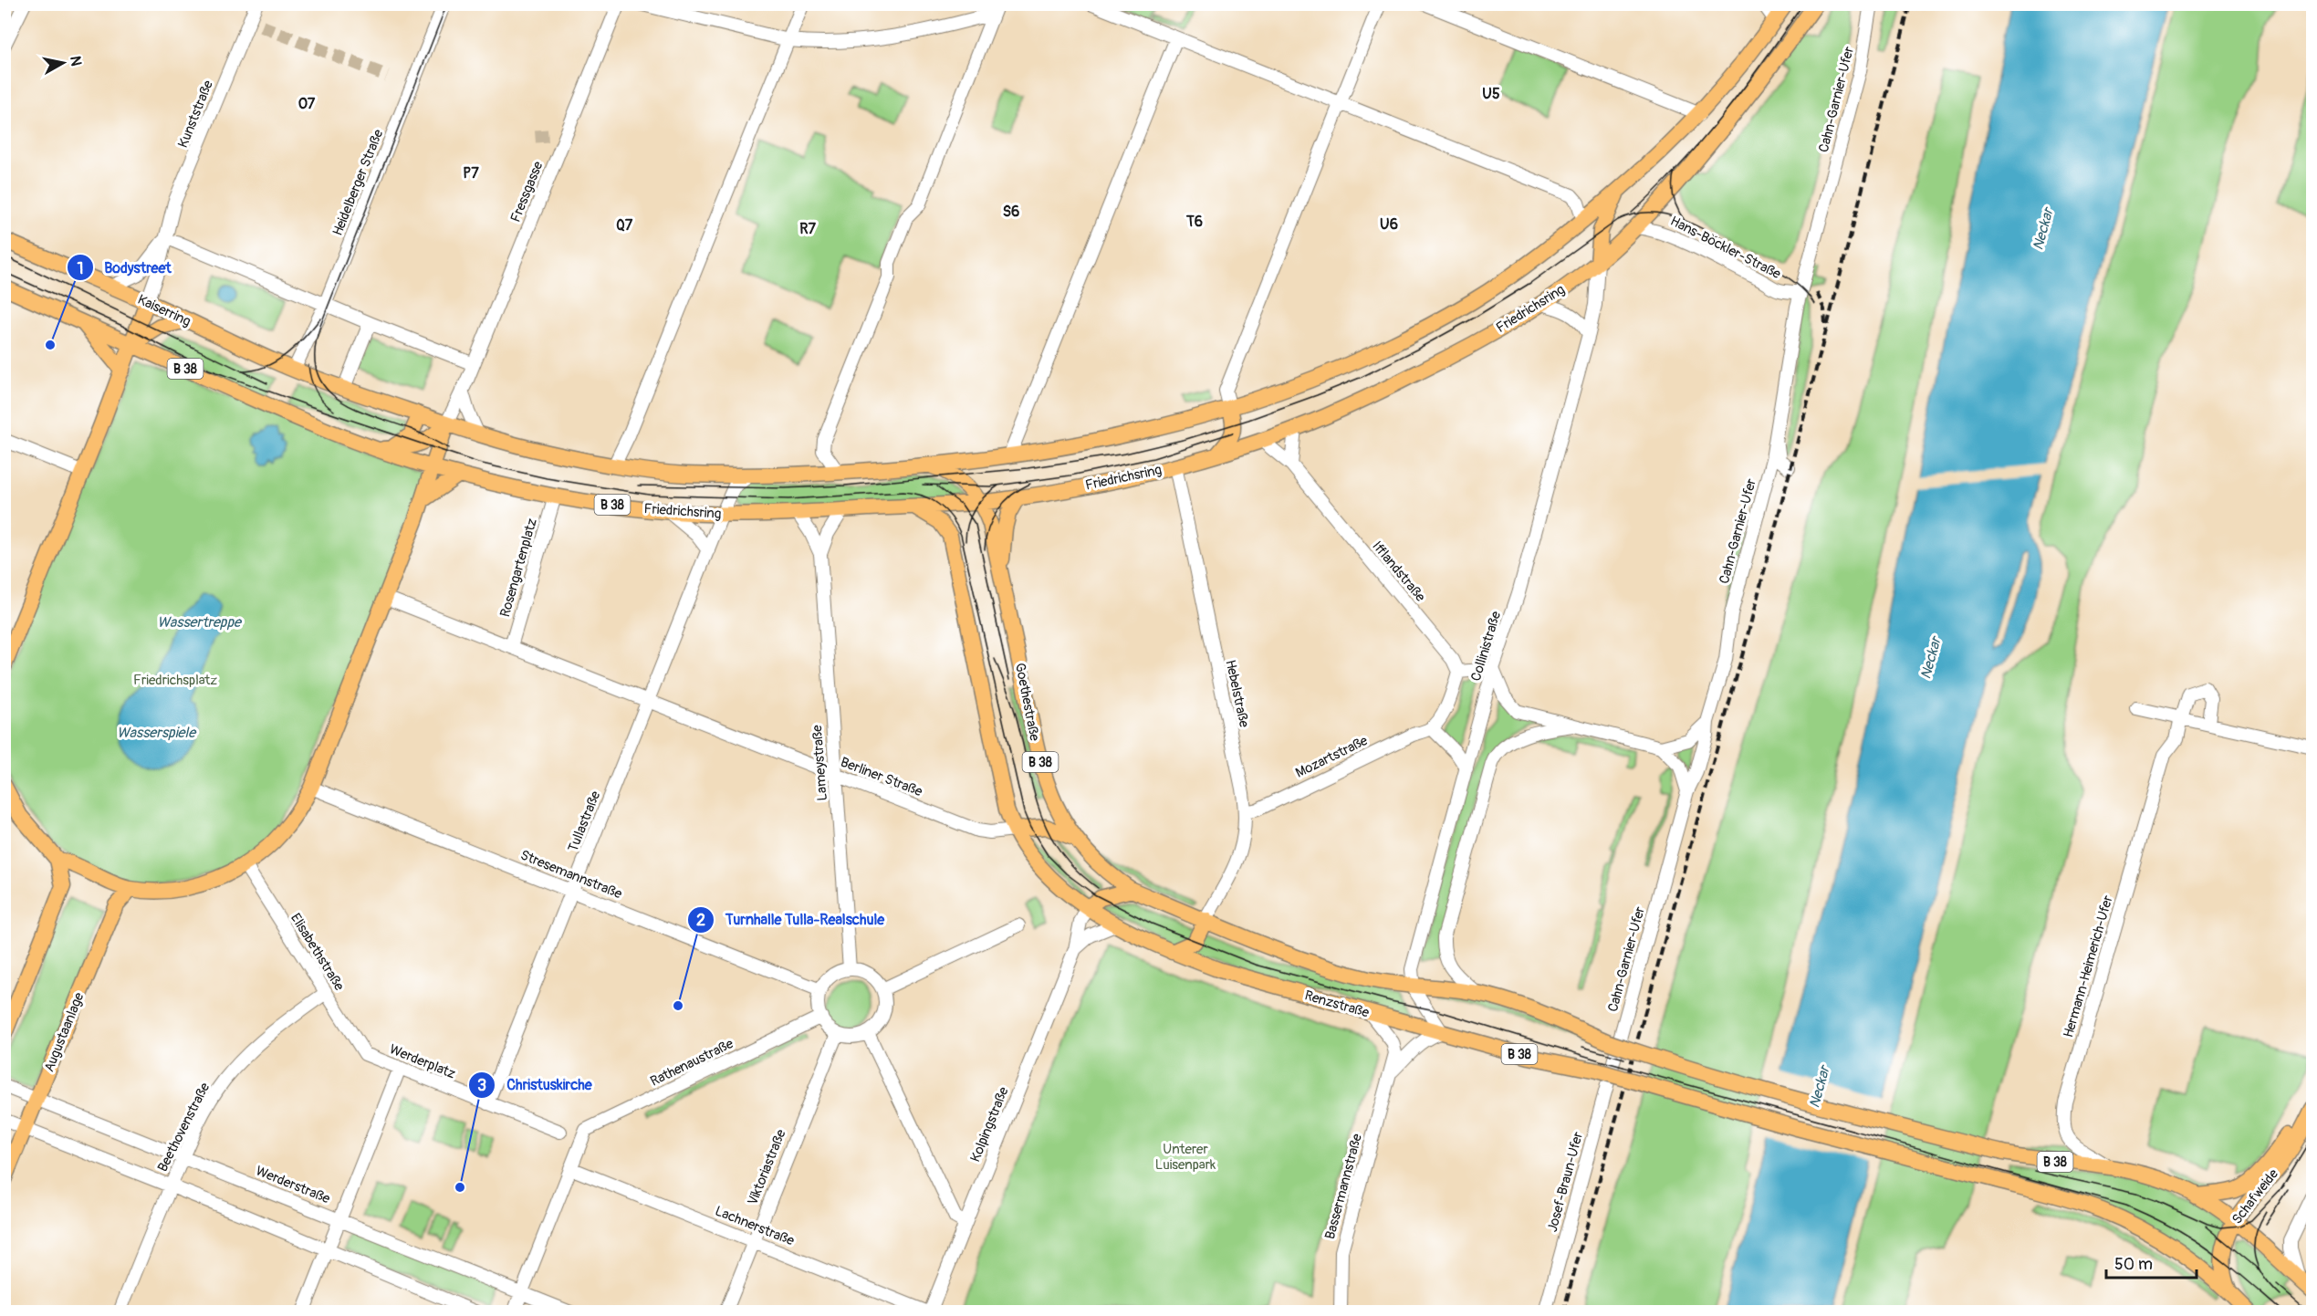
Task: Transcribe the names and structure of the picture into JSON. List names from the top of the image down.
{
  "streets": {
    "main road": [
      "Friedrichsring",
      "Kaiserring",
      "B 38",
      "Goethestraße",
      "Renzstraße",
      "Augustaanlage",
      "Schafweide"
    ],
    "street": [
      "Cahn-Garnier-Ufer",
      "Kunststraße",
      "Heidelberger Straße",
      "Fressgasse",
      "Hans-Böckler-Straße",
      "Rosengartenplatz",
      "Ifflandstraße",
      "Collinistraße",
      "Hebelstraße",
      "Mozartstraße",
      "Lameystraße",
      "Berliner Straße",
      "Tullastraße",
      "Stresemannstraße",
      "Elisabethstraße",
      "Hermann-Heimerich-Ufer",
      "Werderplatz",
      "Rathenaustraße",
      "Kolpingstraße",
      "Beethovenstraße",
      "Viktoriastraße",
      "Josef-Braun-Ufer",
      "Werderstraße",
      "Bassermannstraße",
      "Lachnerstraße"
    ]
  },
  "crossings": [
    ["Cahn-Garnier-Ufer", "Hans-Böckler-Straße"],
    ["Cahn-Garnier-Ufer", "Josef-Braun-Ufer"],
    ["Kunststraße", "Kaiserring"],
    ["Heidelberger Straße", "Kaiserring"],
    ["Heidelberger Straße", "B 38"],
    ["Fressgasse", "B 38"],
    ["Hans-Böckler-Straße", "Friedrichsring"],
    ["Friedrichsring", "B 38"],
    ["Friedrichsring", "Rosengartenplatz"],
    ["Friedrichsring", "Ifflandstraße"],
    ["Friedrichsring", "Collinistraße"],
    ["Friedrichsring", "Hebelstraße"],
    ["Friedrichsring", "Goethestraße"],
    ["Friedrichsring", "Lameystraße"],
    ["Friedrichsring", "Tullastraße"],
    ["Kaiserring", "B 38"],
    ["B 38", "Collinistraße"],
    ["B 38", "Hebelstraße"],
    ["B 38", "Goethestraße"],
    ["B 38", "Berliner Straße"],
    ["B 38", "Tullastraße"],
    ["B 38", "Hermann-Heimerich-Ufer"],
    ["B 38", "Renzstraße"],
    ["B 38", "Kolpingstraße"],
    ["B 38", "Schafweide"],
    ["Hebelstraße", "Goethestraße"],
    ["Hebelstraße", "Mozartstraße"],
    ["Lameystraße", "Berliner Straße"],
    ["Lameystraße", "Stresemannstraße"],
    ["Lameystraße", "Rathenaustraße"],
    ["Lameystraße", "Viktoriastraße"],
    ["Berliner Straße", "Tullastraße"],
    ["Tullastraße", "Stresemannstraße"],
    ["Tullastraße", "Werderplatz"],
    ["Stresemannstraße", "Rathenaustraße"],
    ["Stresemannstraße", "Viktoriastraße"],
    ["Elisabethstraße", "Werderplatz"],
    ["Elisabethstraße", "Beethovenstraße"],
    ["Renzstraße", "Kolpingstraße"],
    ["Renzstraße", "Bassermannstraße"],
    ["Renzstraße", "Schafweide"],
    ["Augustaanlage", "Werderstraße"],
    ["Werderplatz", "Werderstraße"],
    ["Rathenaustraße", "Viktoriastraße"],
    ["Rathenaustraße", "Lachnerstraße"],
    ["Kolpingstraße", "Lachnerstraße"],
    ["Beethovenstraße", "Werderstraße"],
    ["Viktoriastraße", "Lachnerstraße"]
  ],
  "districts": [
    "U5",
    "O7",
    "P7",
    "S6",
    "T6",
    "U6",
    "Q7",
    "R7"
  ],
  "water": ["Neckar", "Wassertreppe", "Wasserspiele"],
  "parks": ["Friedrichsplatz", "Unterer Luisenpark"],
  "places": ["Bodystreet", "Turnhalle Tulla-Realschule", "Christuskirche"],
  "scale_bar": "50 m",
  "north": "right"
}
